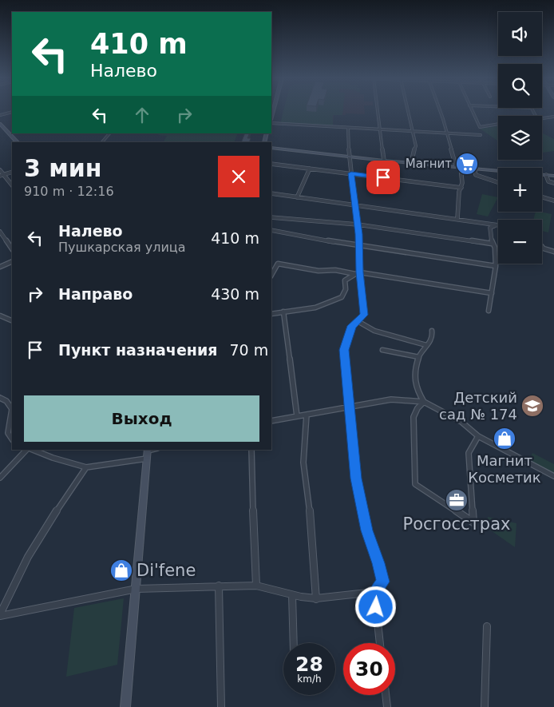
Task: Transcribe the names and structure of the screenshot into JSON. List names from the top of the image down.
{
  "places": {
    "supermarket": ["Магнит"],
    "school or university": ["Детский сад № 174"],
    "shop": ["Магнит Косметик", "Di'fene"],
    "office": ["Росгосстрах"]
  },
  "page": {
    "map_buttons": ["+", "−"],
    "turn": ["410 m", "Налево"],
    "heading": ["3 мин", "910 m · 12:16"],
    "list": [
      {
        "name": "Налево",
        "note": "Пушкарская улица",
        "value": "410 m"
      },
      {
        "name": "Направо",
        "value": "430 m"
      },
      {
        "name": "Пункт назначения",
        "value": "70 m"
      }
    ],
    "buttons": "Выход",
    "speed": "28 km/h",
    "limit": "30"
  }
}
